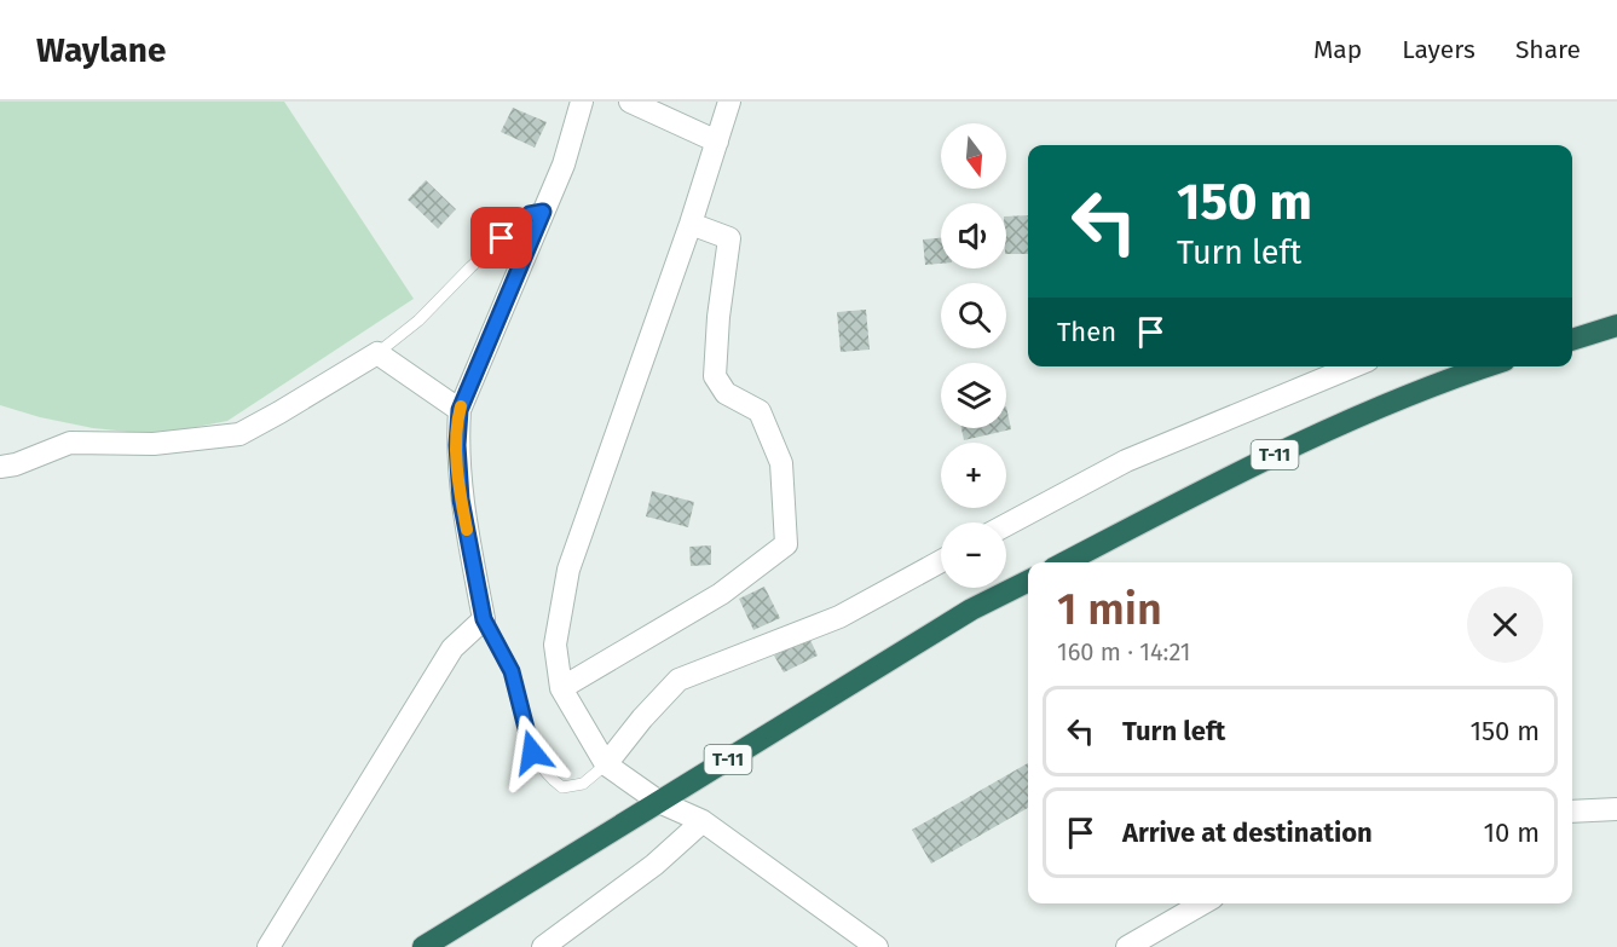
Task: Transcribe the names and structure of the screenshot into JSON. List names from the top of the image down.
{
  "streets": {
    "highway": ["T-11"]
  },
  "north": "bottom",
  "page": {
    "header": "Waylane",
    "nav": ["Map", "Layers", "Share"],
    "map_buttons": ["+", "−"],
    "turn": ["150 m", "Turn left"],
    "then": "Then",
    "heading": ["1 min", "160 m · 14:21"],
    "list": [
      {
        "name": "Turn left",
        "value": "150 m"
      },
      {
        "name": "Arrive at destination",
        "value": "10 m"
      }
    ]
  }
}
